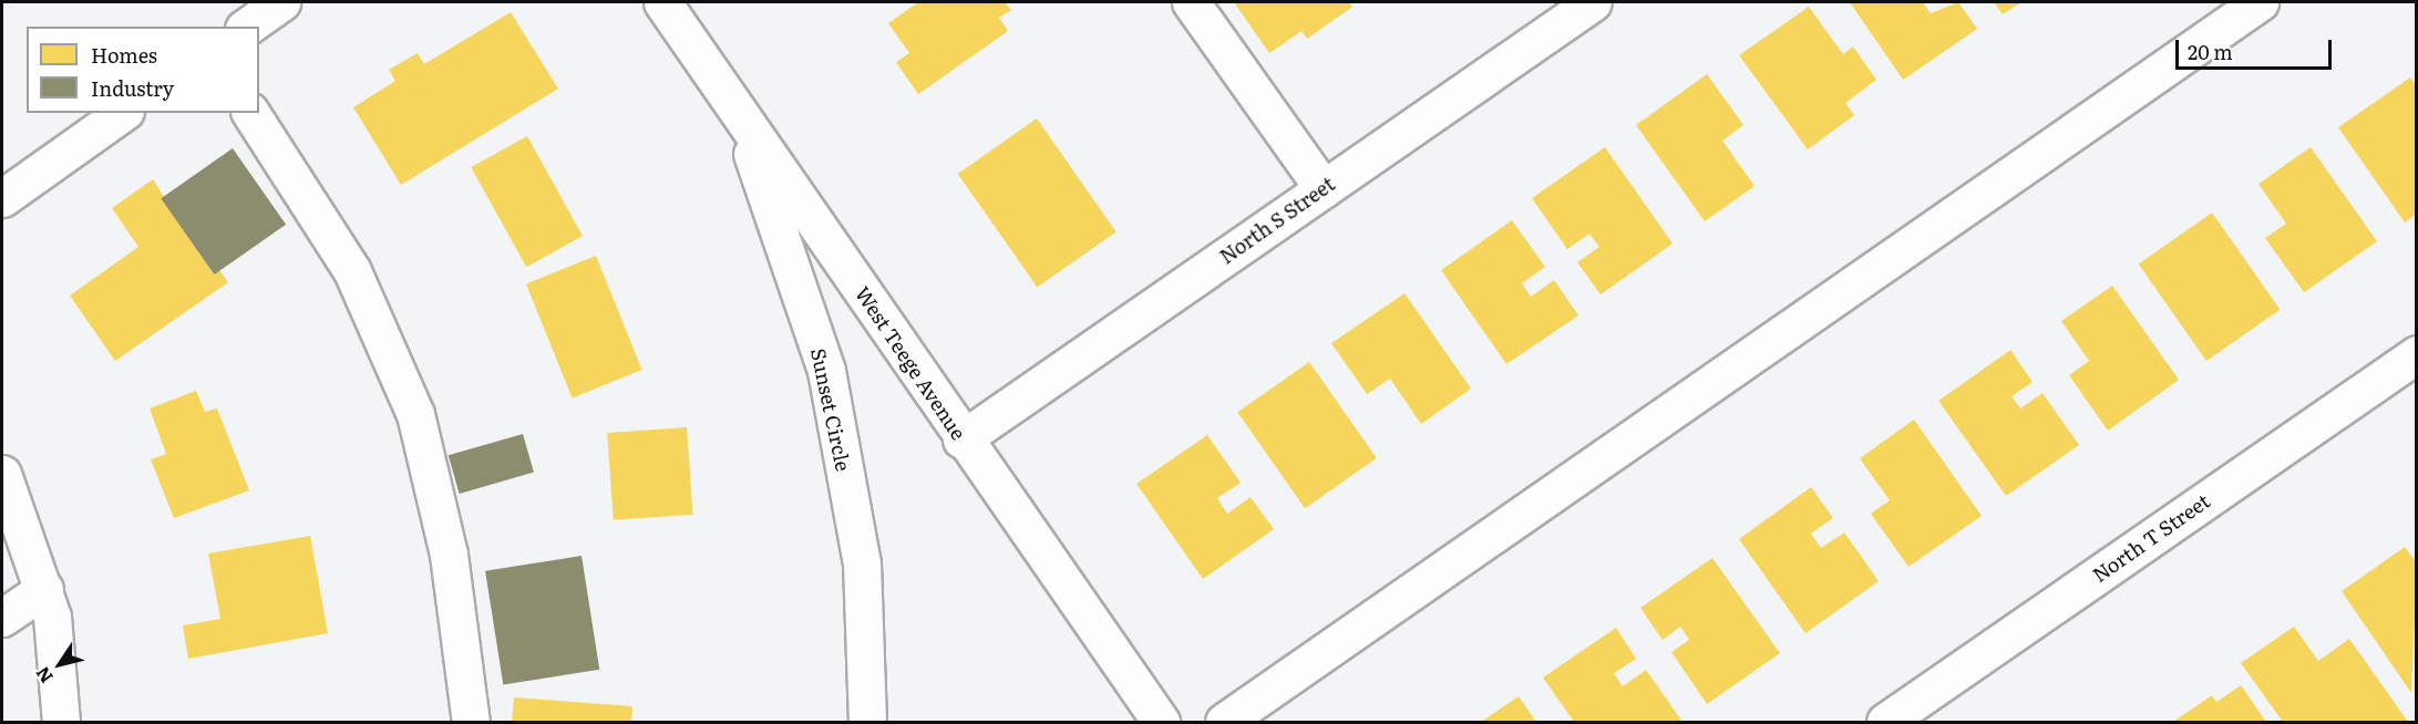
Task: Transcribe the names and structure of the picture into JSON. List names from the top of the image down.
{
  "streets": {
    "street": [
      "North S Street",
      "West Teege Avenue",
      "Sunset Circle",
      "North T Street"
    ]
  },
  "crossings": [
    ["North S Street", "West Teege Avenue"],
    ["West Teege Avenue", "Sunset Circle"]
  ],
  "legend": ["Homes", "Industry"],
  "scale_bar": "20 m",
  "north": "bottom left"
}
